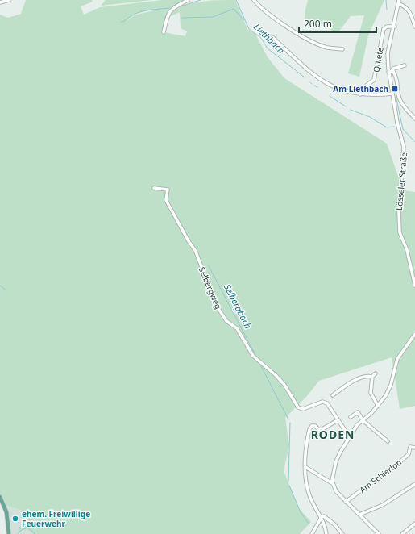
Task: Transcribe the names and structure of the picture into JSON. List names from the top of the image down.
{
  "streets": {
    "street": [
      "Quiete",
      "Lösseler Straße",
      "Selbergweg",
      "Am Schierloh"
    ]
  },
  "crossings": [
    ["Quiete", "Lösseler Straße"]
  ],
  "districts": ["RODEN"],
  "water": ["Liethbach", "Selbergbach"],
  "places": {
    "transit": ["Am Liethbach"],
    "other": ["ehem. Freiwillige Feuerwehr"]
  },
  "scale_bar": "200 m"
}
